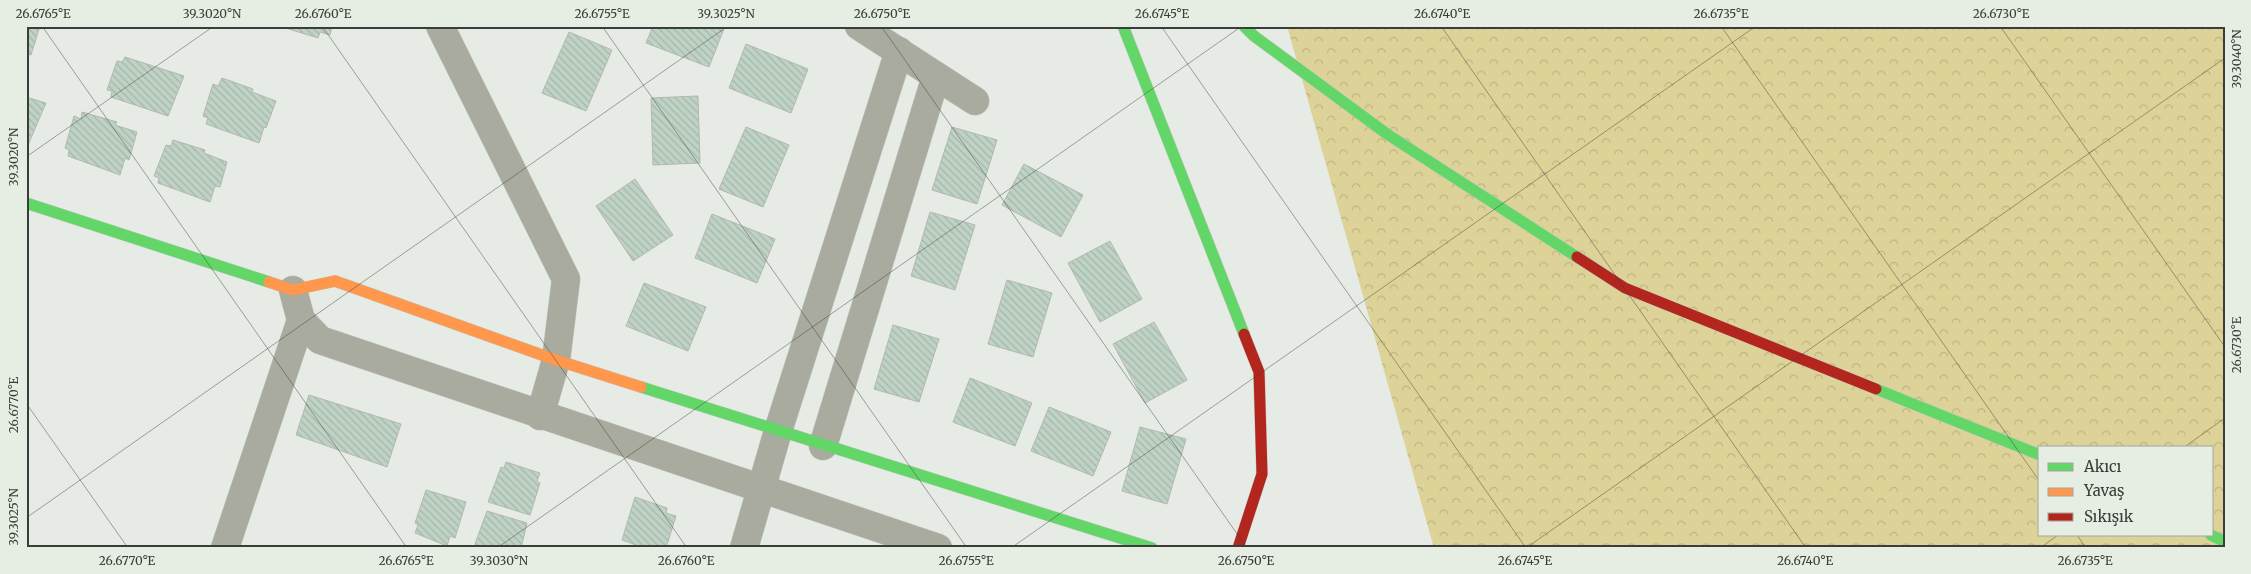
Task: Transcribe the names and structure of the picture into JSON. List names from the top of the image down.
{
  "legend": ["Akıcı", "Yavaş", "Sıkışık"],
  "coordinates": [
    "26.6765°E",
    "39.3020°N",
    "26.6760°E",
    "26.6755°E",
    "39.3025°N",
    "26.6750°E",
    "26.6745°E",
    "26.6740°E",
    "26.6735°E",
    "26.6730°E",
    "39.3040°N",
    "26.6770°E",
    "39.3030°N"
  ]
}
